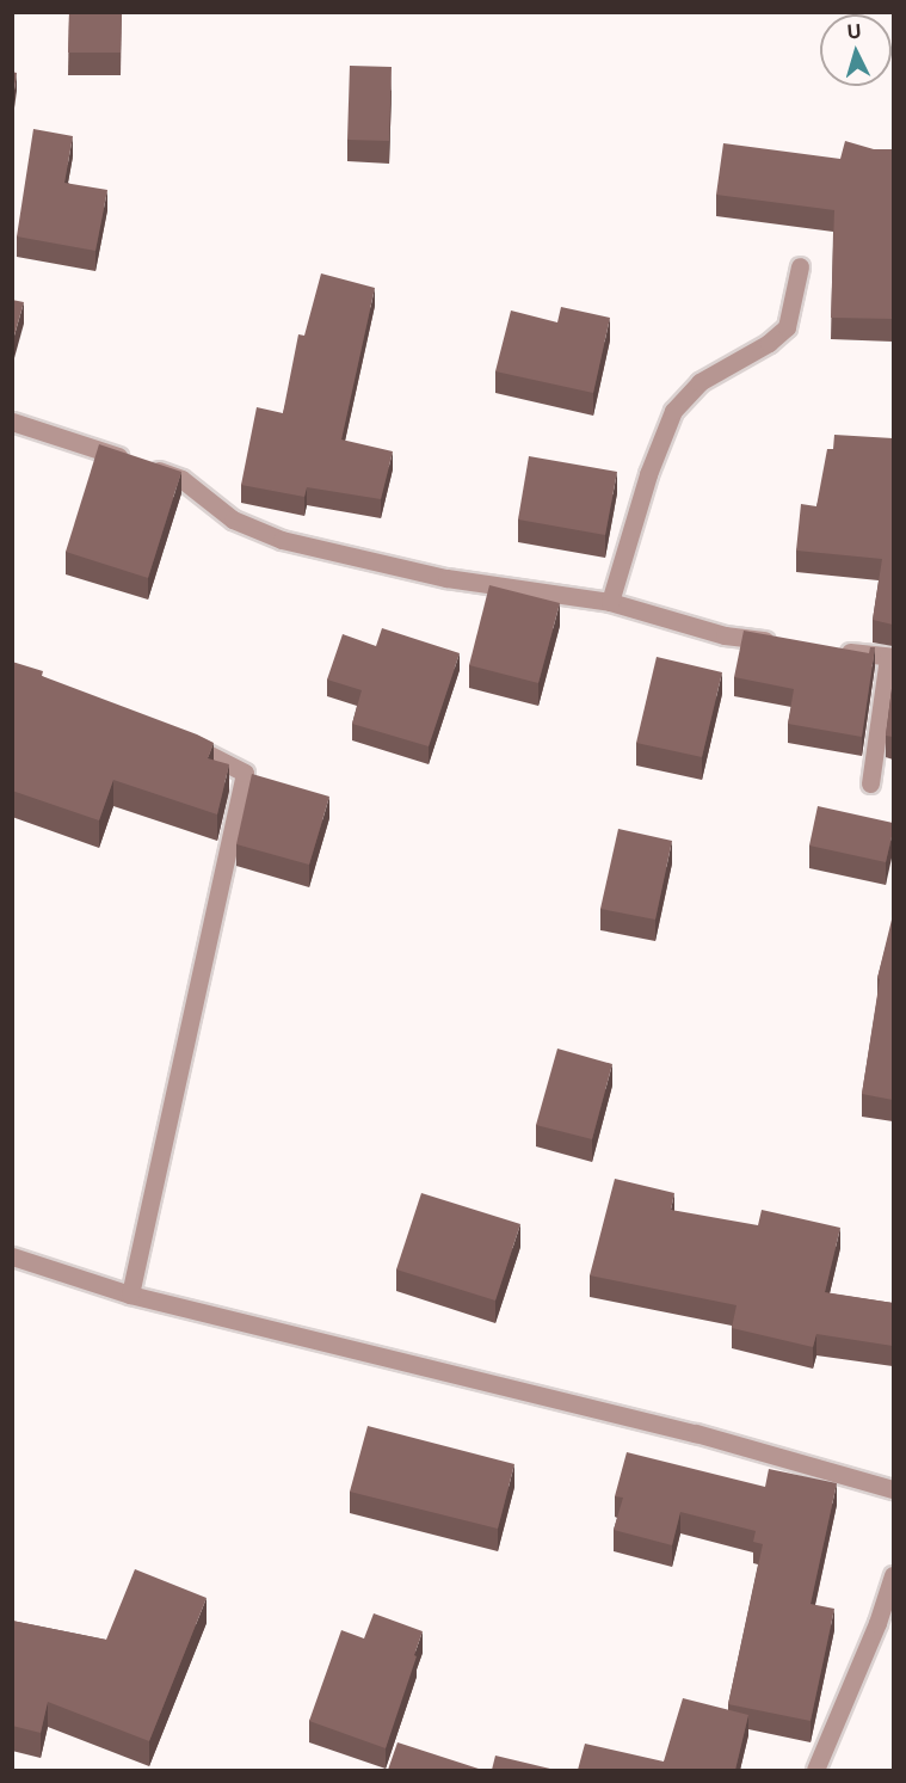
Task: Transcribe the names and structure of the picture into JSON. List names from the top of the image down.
{
  "north": "top"
}
